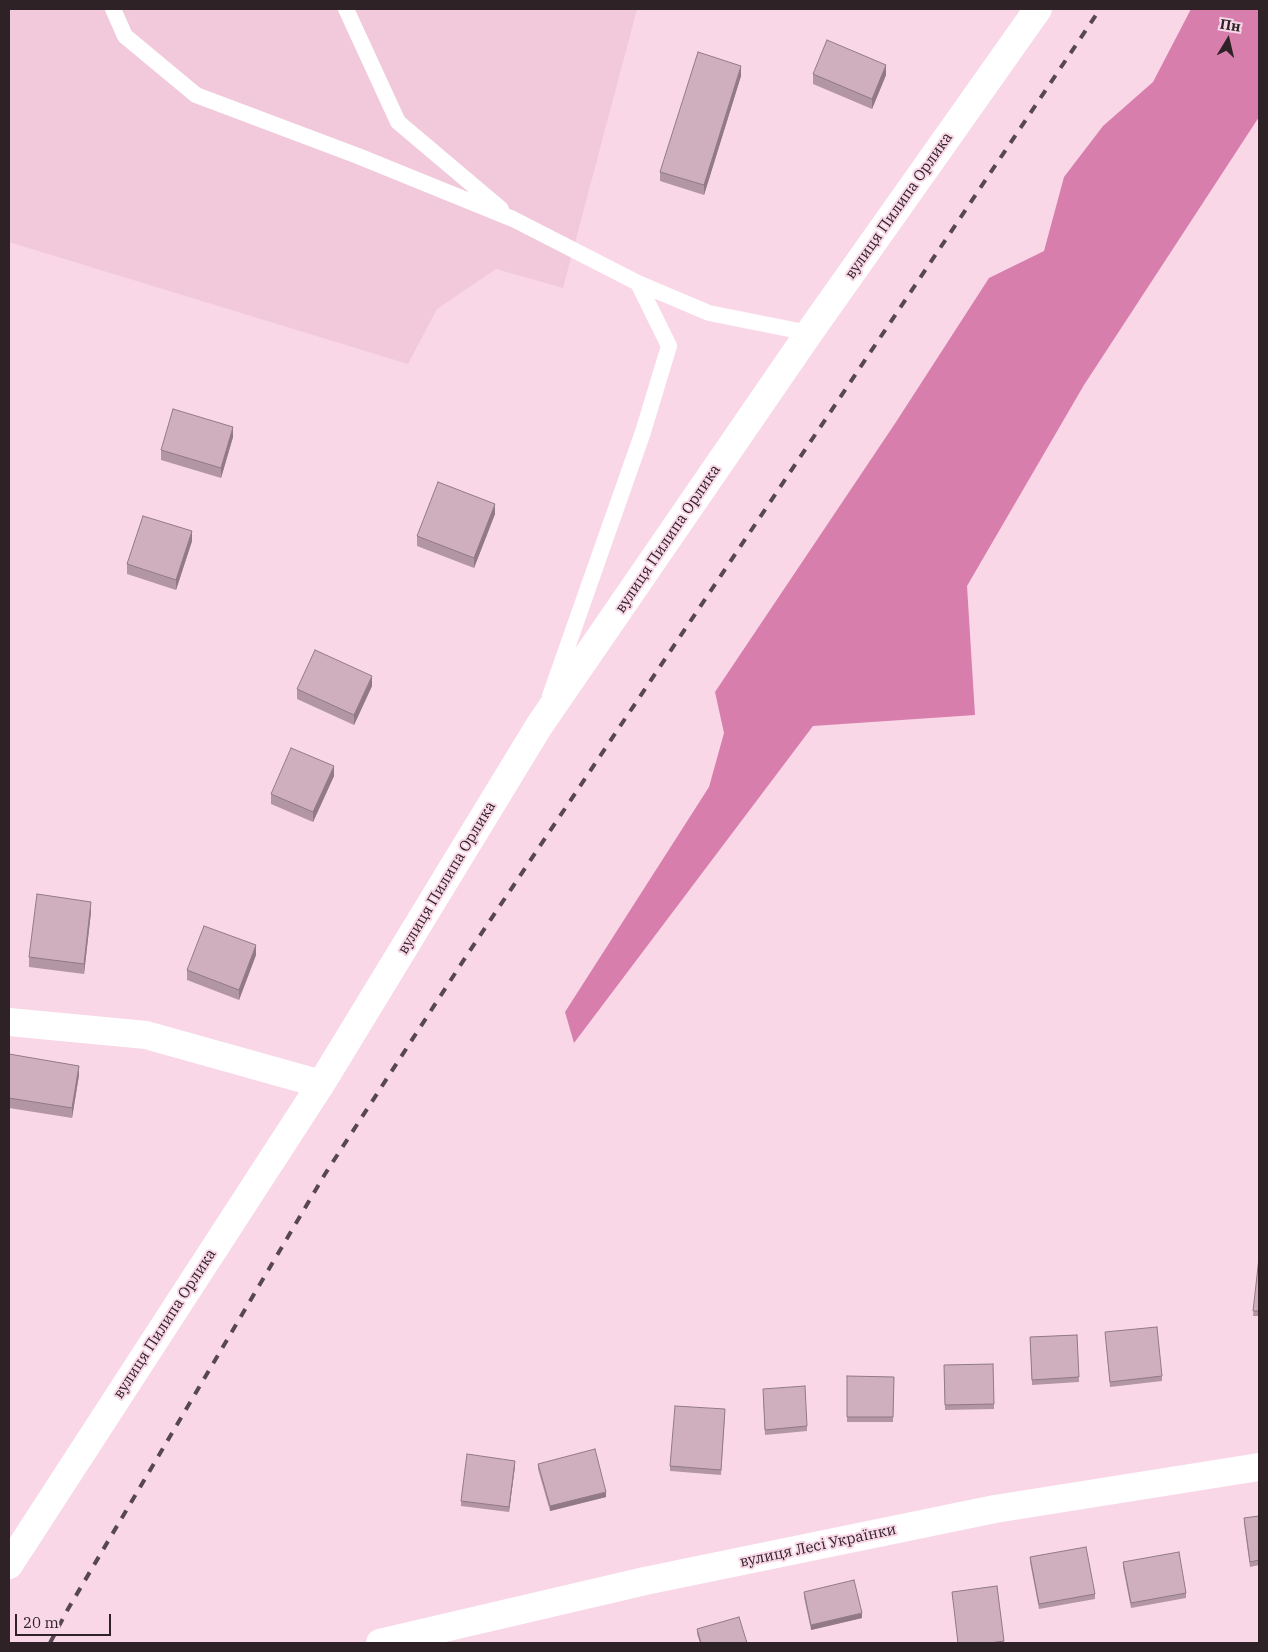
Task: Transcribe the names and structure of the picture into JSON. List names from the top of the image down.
{
  "streets": {
    "street": ["вулиця Пилипа Орлика", "вулиця Лесі Українки"]
  },
  "scale_bar": "20 m",
  "north": "top"
}
